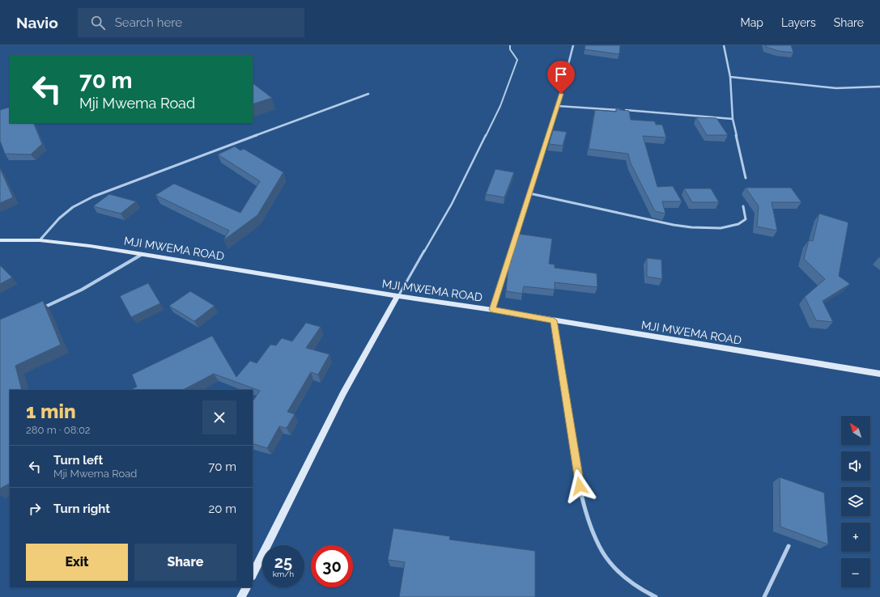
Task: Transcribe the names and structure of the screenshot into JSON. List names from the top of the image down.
{
  "streets": {
    "main road": ["MJI MWEMA ROAD"]
  },
  "north": "top left",
  "page": {
    "header": "Navio",
    "search": "Search here",
    "nav": ["Map", "Layers", "Share"],
    "turn": ["70 m", "Mji Mwema Road"],
    "heading": ["1 min", "280 m · 08:02"],
    "map_buttons": ["+", "−"],
    "list": [
      {
        "name": "Turn left",
        "note": "Mji Mwema Road",
        "value": "70 m"
      },
      {
        "name": "Turn right",
        "value": "20 m"
      }
    ],
    "buttons": ["Exit", "Share"],
    "speed": "25 km/h",
    "limit": "30"
  }
}
